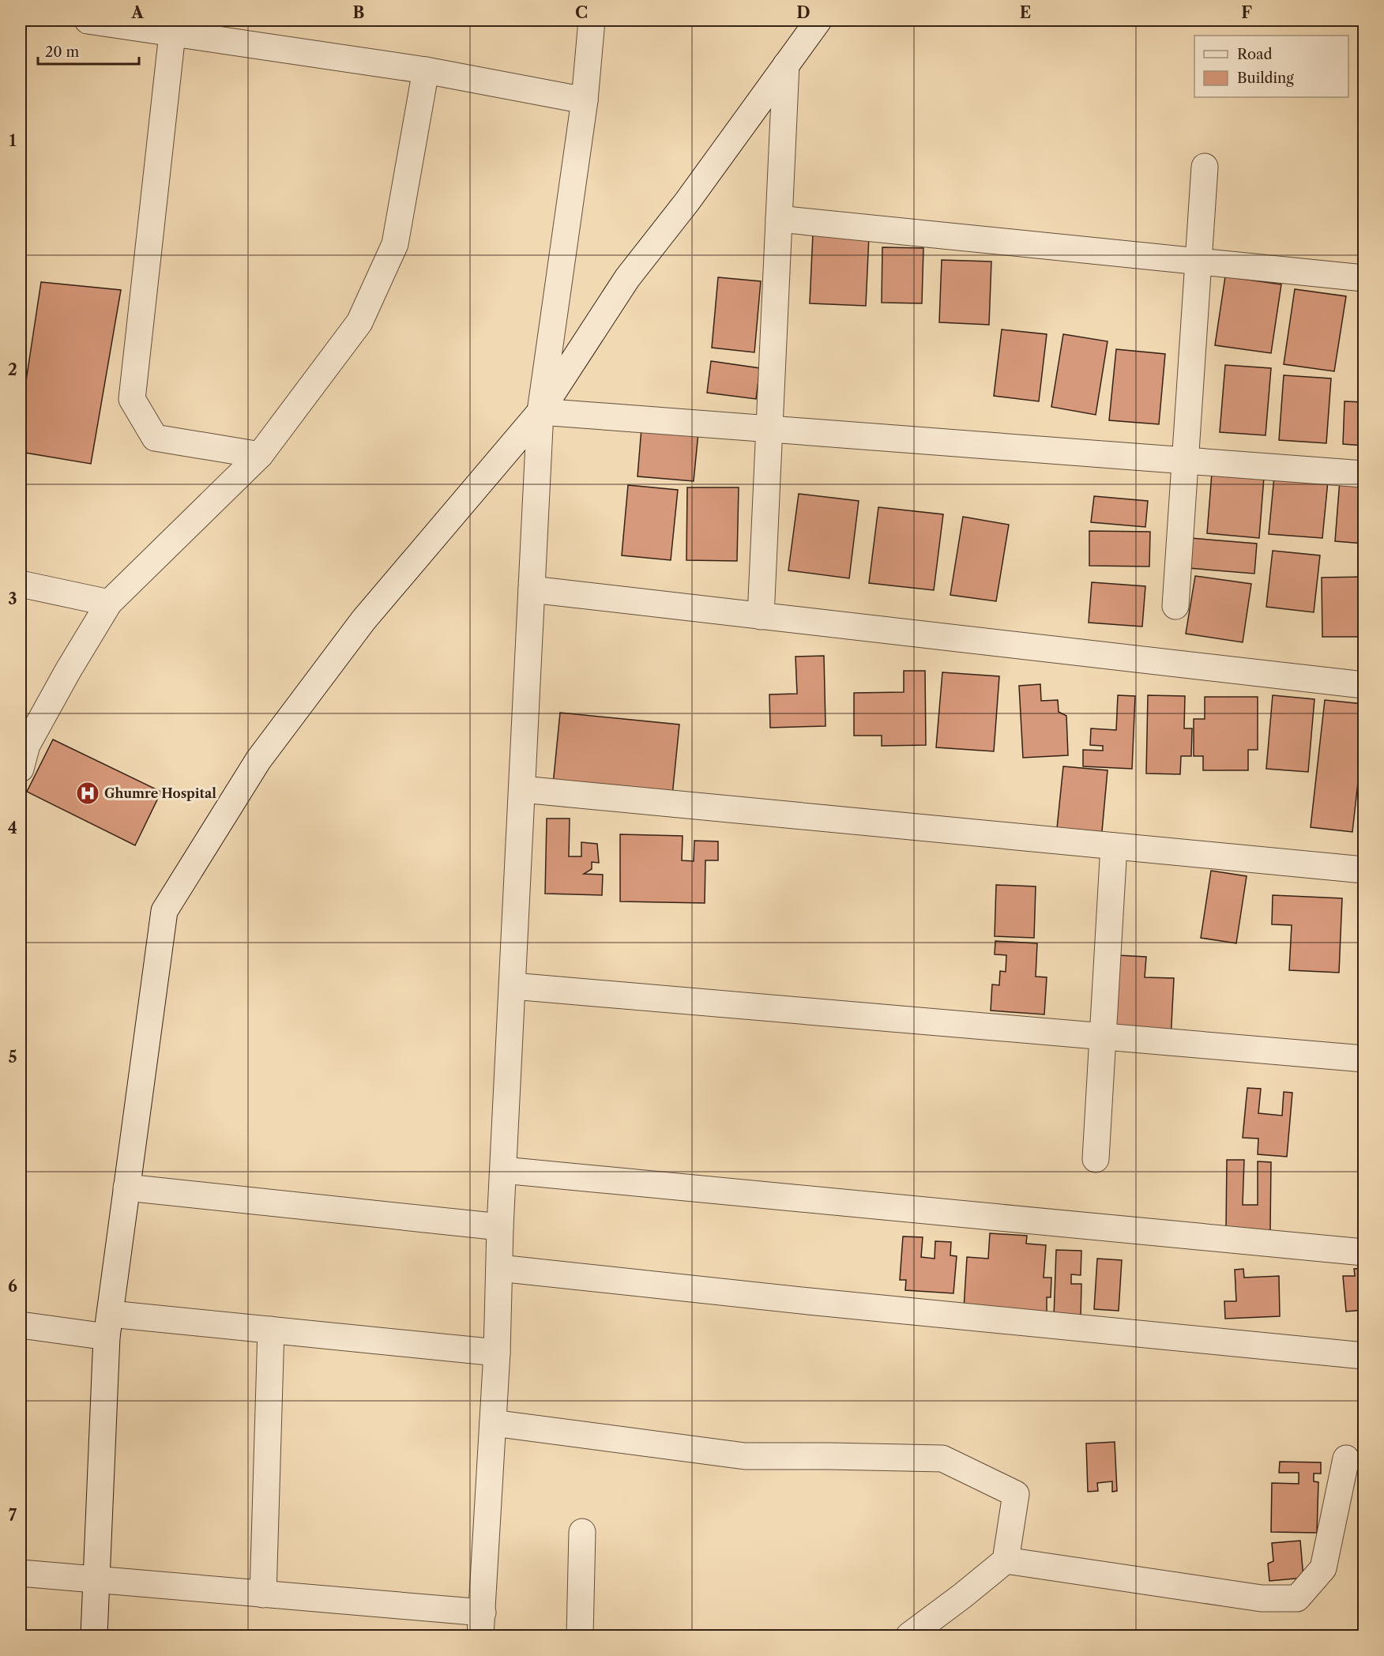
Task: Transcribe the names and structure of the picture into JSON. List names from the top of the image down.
{
  "places": {
    "hospital": ["Ghumre Hospital"]
  },
  "legend": ["Road", "Building"],
  "scale_bar": "20 m",
  "grid": {
    "columns": [
      "A",
      "B",
      "C",
      "D",
      "E",
      "F"
    ],
    "rows": [
      "1",
      "2",
      "3",
      "4",
      "5",
      "6",
      "7"
    ]
  }
}
